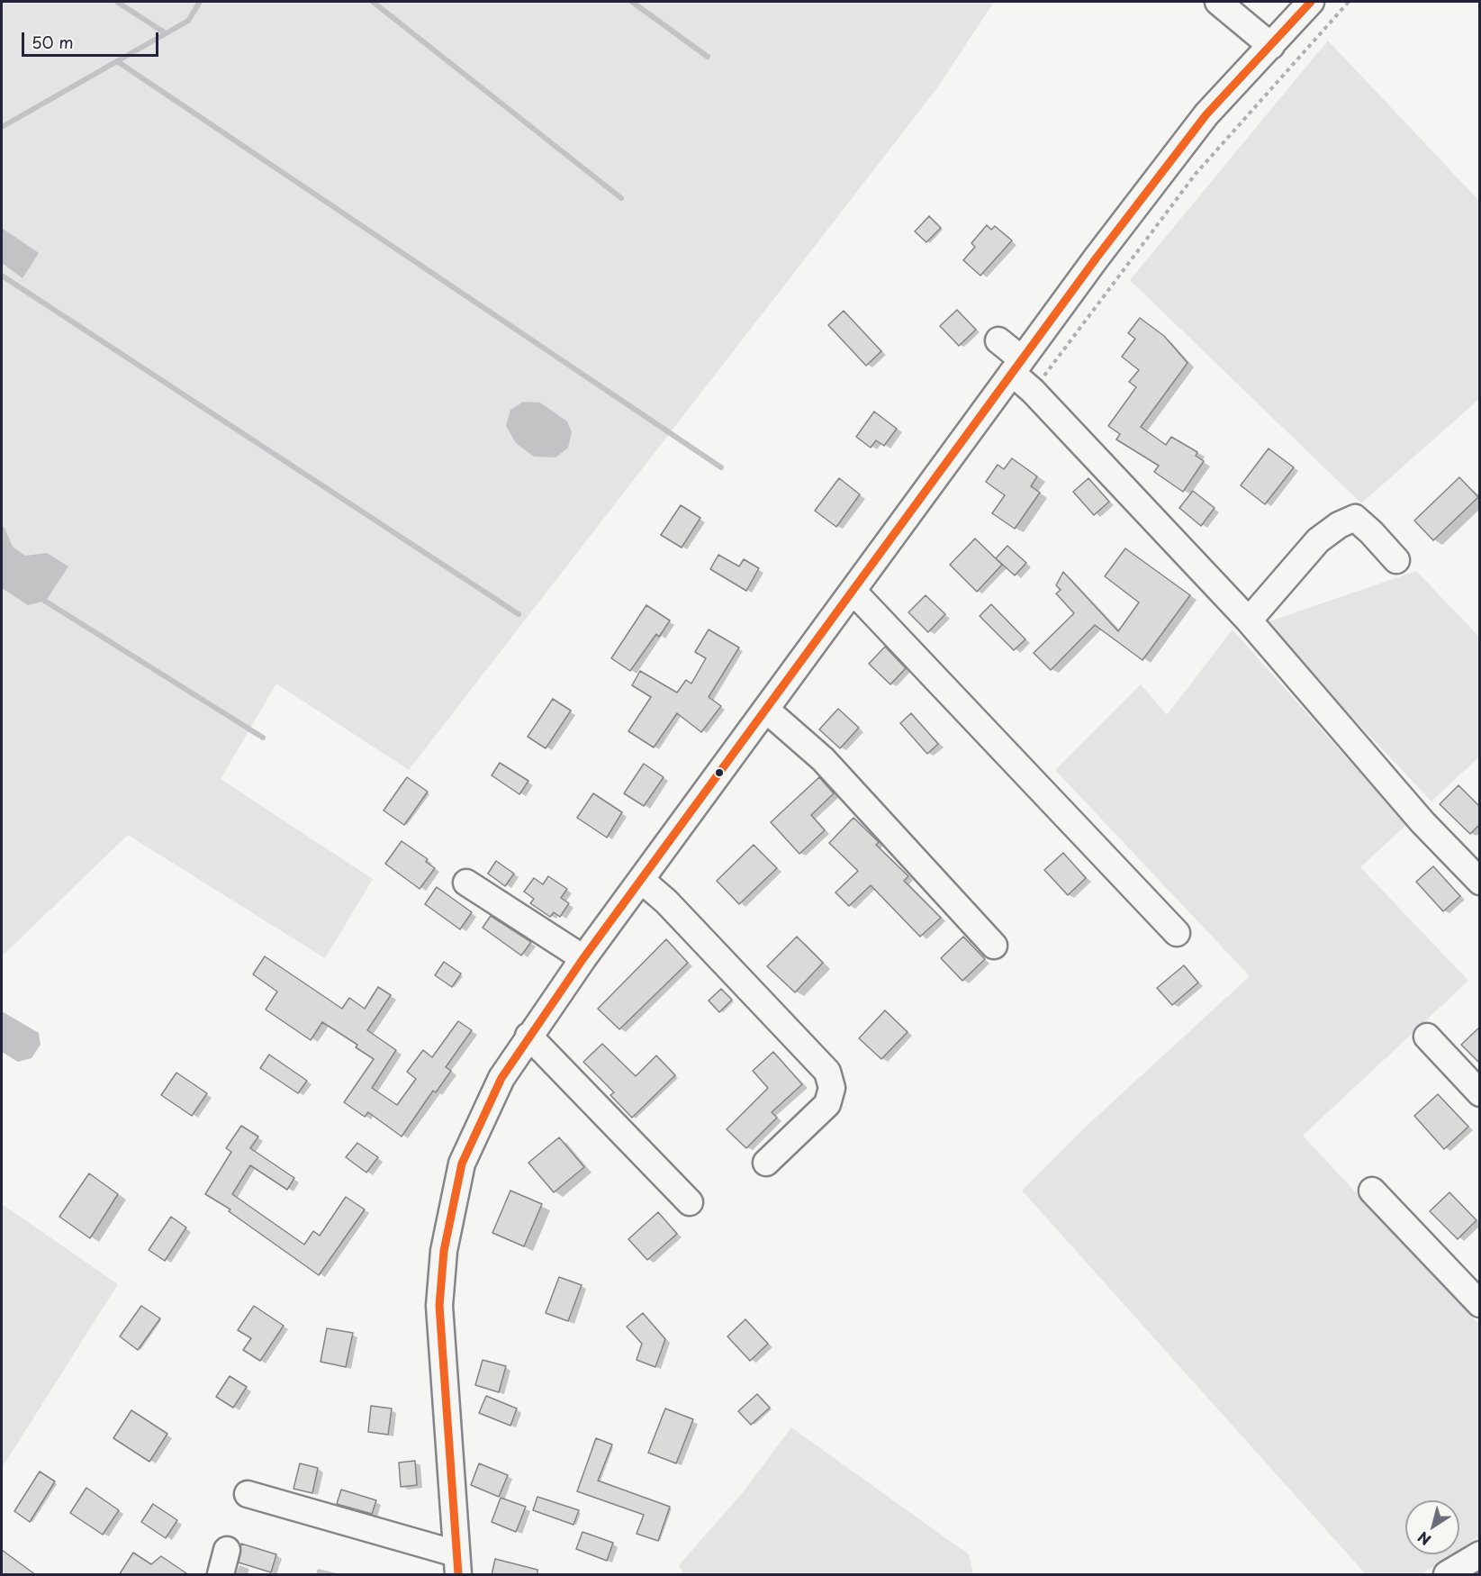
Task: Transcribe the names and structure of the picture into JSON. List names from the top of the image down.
{
  "scale_bar": "50 m",
  "north": "bottom left"
}
